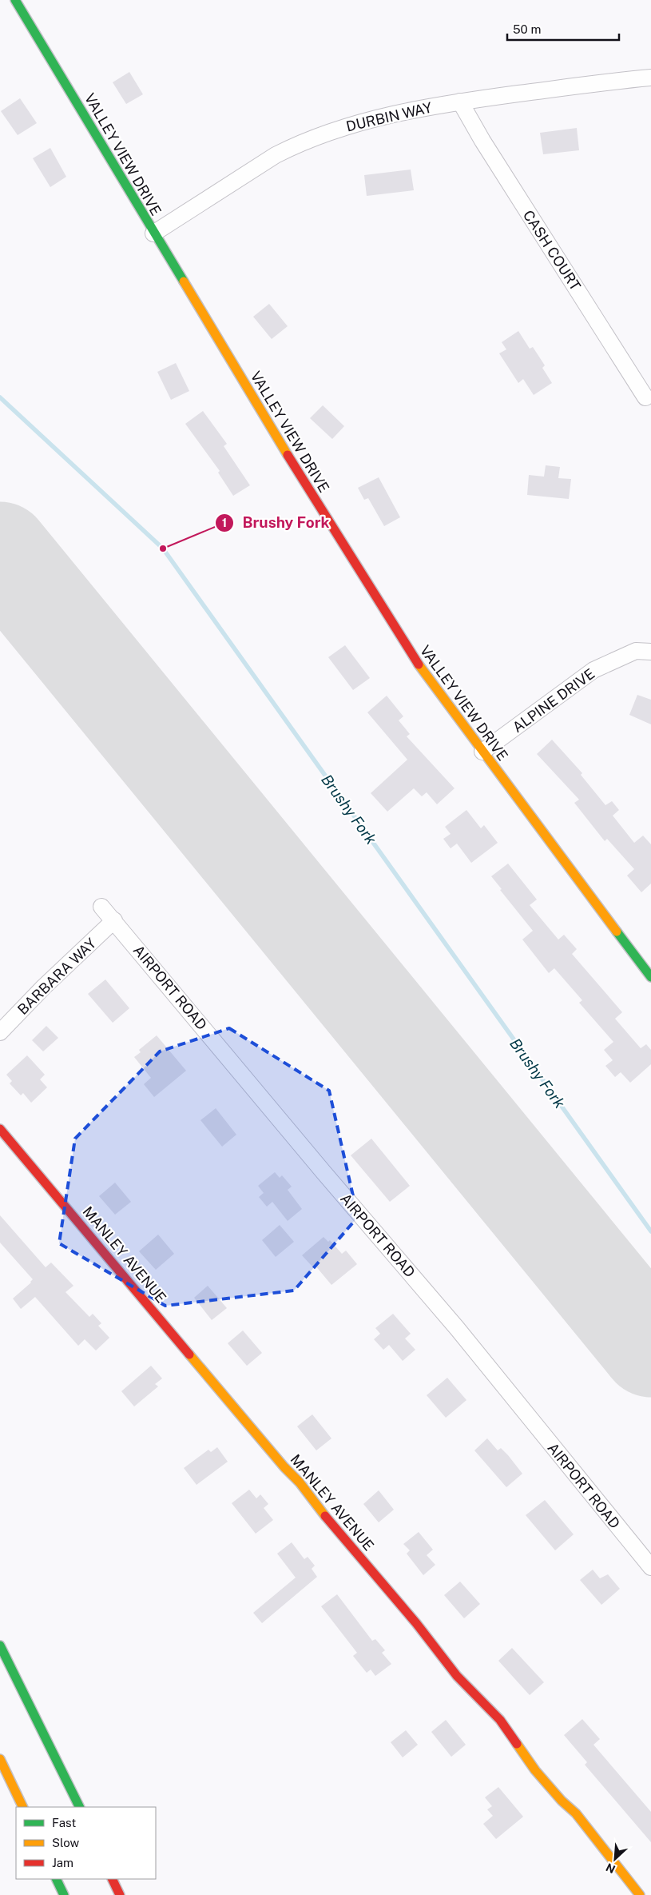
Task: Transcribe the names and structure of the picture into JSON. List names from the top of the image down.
{
  "streets": {
    "main road": ["VALLEY VIEW DRIVE", "MANLEY AVENUE"],
    "street": [
      "DURBIN WAY",
      "CASH COURT",
      "ALPINE DRIVE",
      "BARBARA WAY",
      "AIRPORT ROAD"
    ]
  },
  "crossings": [
    ["DURBIN WAY", "VALLEY VIEW DRIVE"],
    ["DURBIN WAY", "CASH COURT"],
    ["VALLEY VIEW DRIVE", "ALPINE DRIVE"],
    ["BARBARA WAY", "AIRPORT ROAD"]
  ],
  "water": ["Brushy Fork"],
  "places": ["Brushy Fork"],
  "legend": ["Fast", "Slow", "Jam"],
  "scale_bar": "50 m",
  "north": "bottom left"
}
